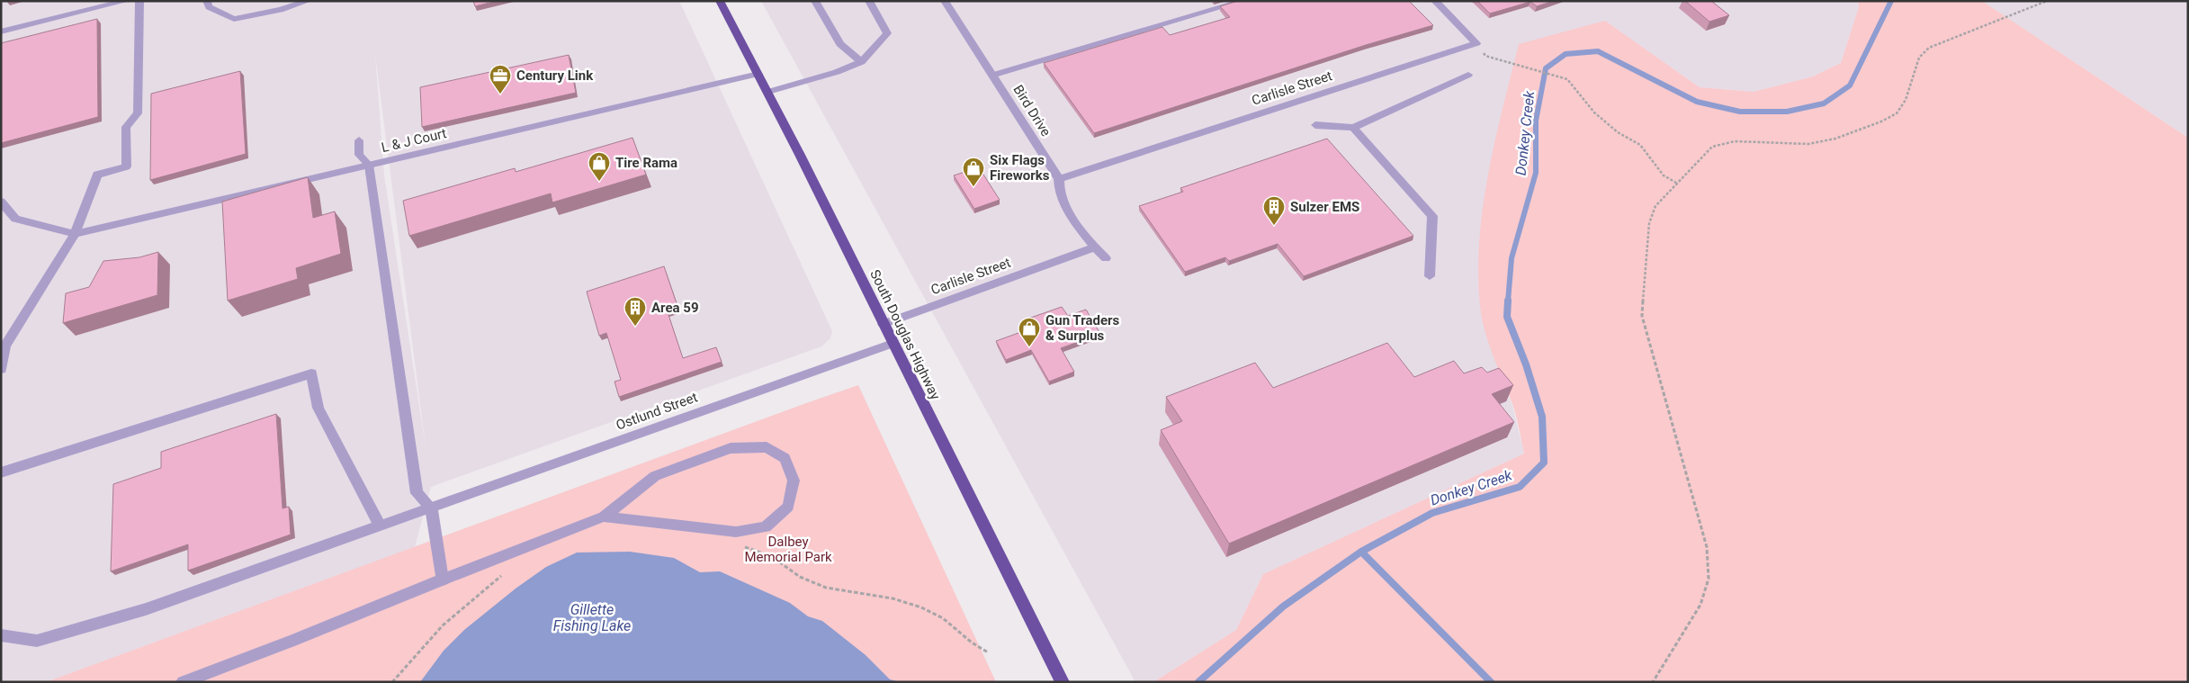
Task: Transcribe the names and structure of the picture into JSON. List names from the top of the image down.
{
  "streets": {
    "highway": ["South Douglas Highway"],
    "street": [
      "Carlisle Street",
      "Bird Drive",
      "L & J Court",
      "Ostlund Street"
    ]
  },
  "crossings": [
    ["Carlisle Street", "Bird Drive"],
    ["Carlisle Street", "South Douglas Highway"],
    ["L & J Court", "South Douglas Highway"],
    ["South Douglas Highway", "Ostlund Street"]
  ],
  "water": ["Donkey Creek", "Gillette Fishing Lake"],
  "parks": ["Dalbey Memorial Park"],
  "places": {
    "office": ["Century Link"],
    "shop": ["Tire Rama", "Six Flags Fireworks", "Gun Traders & Surplus"],
    "building": ["Sulzer EMS", "Area 59"]
  }
}
